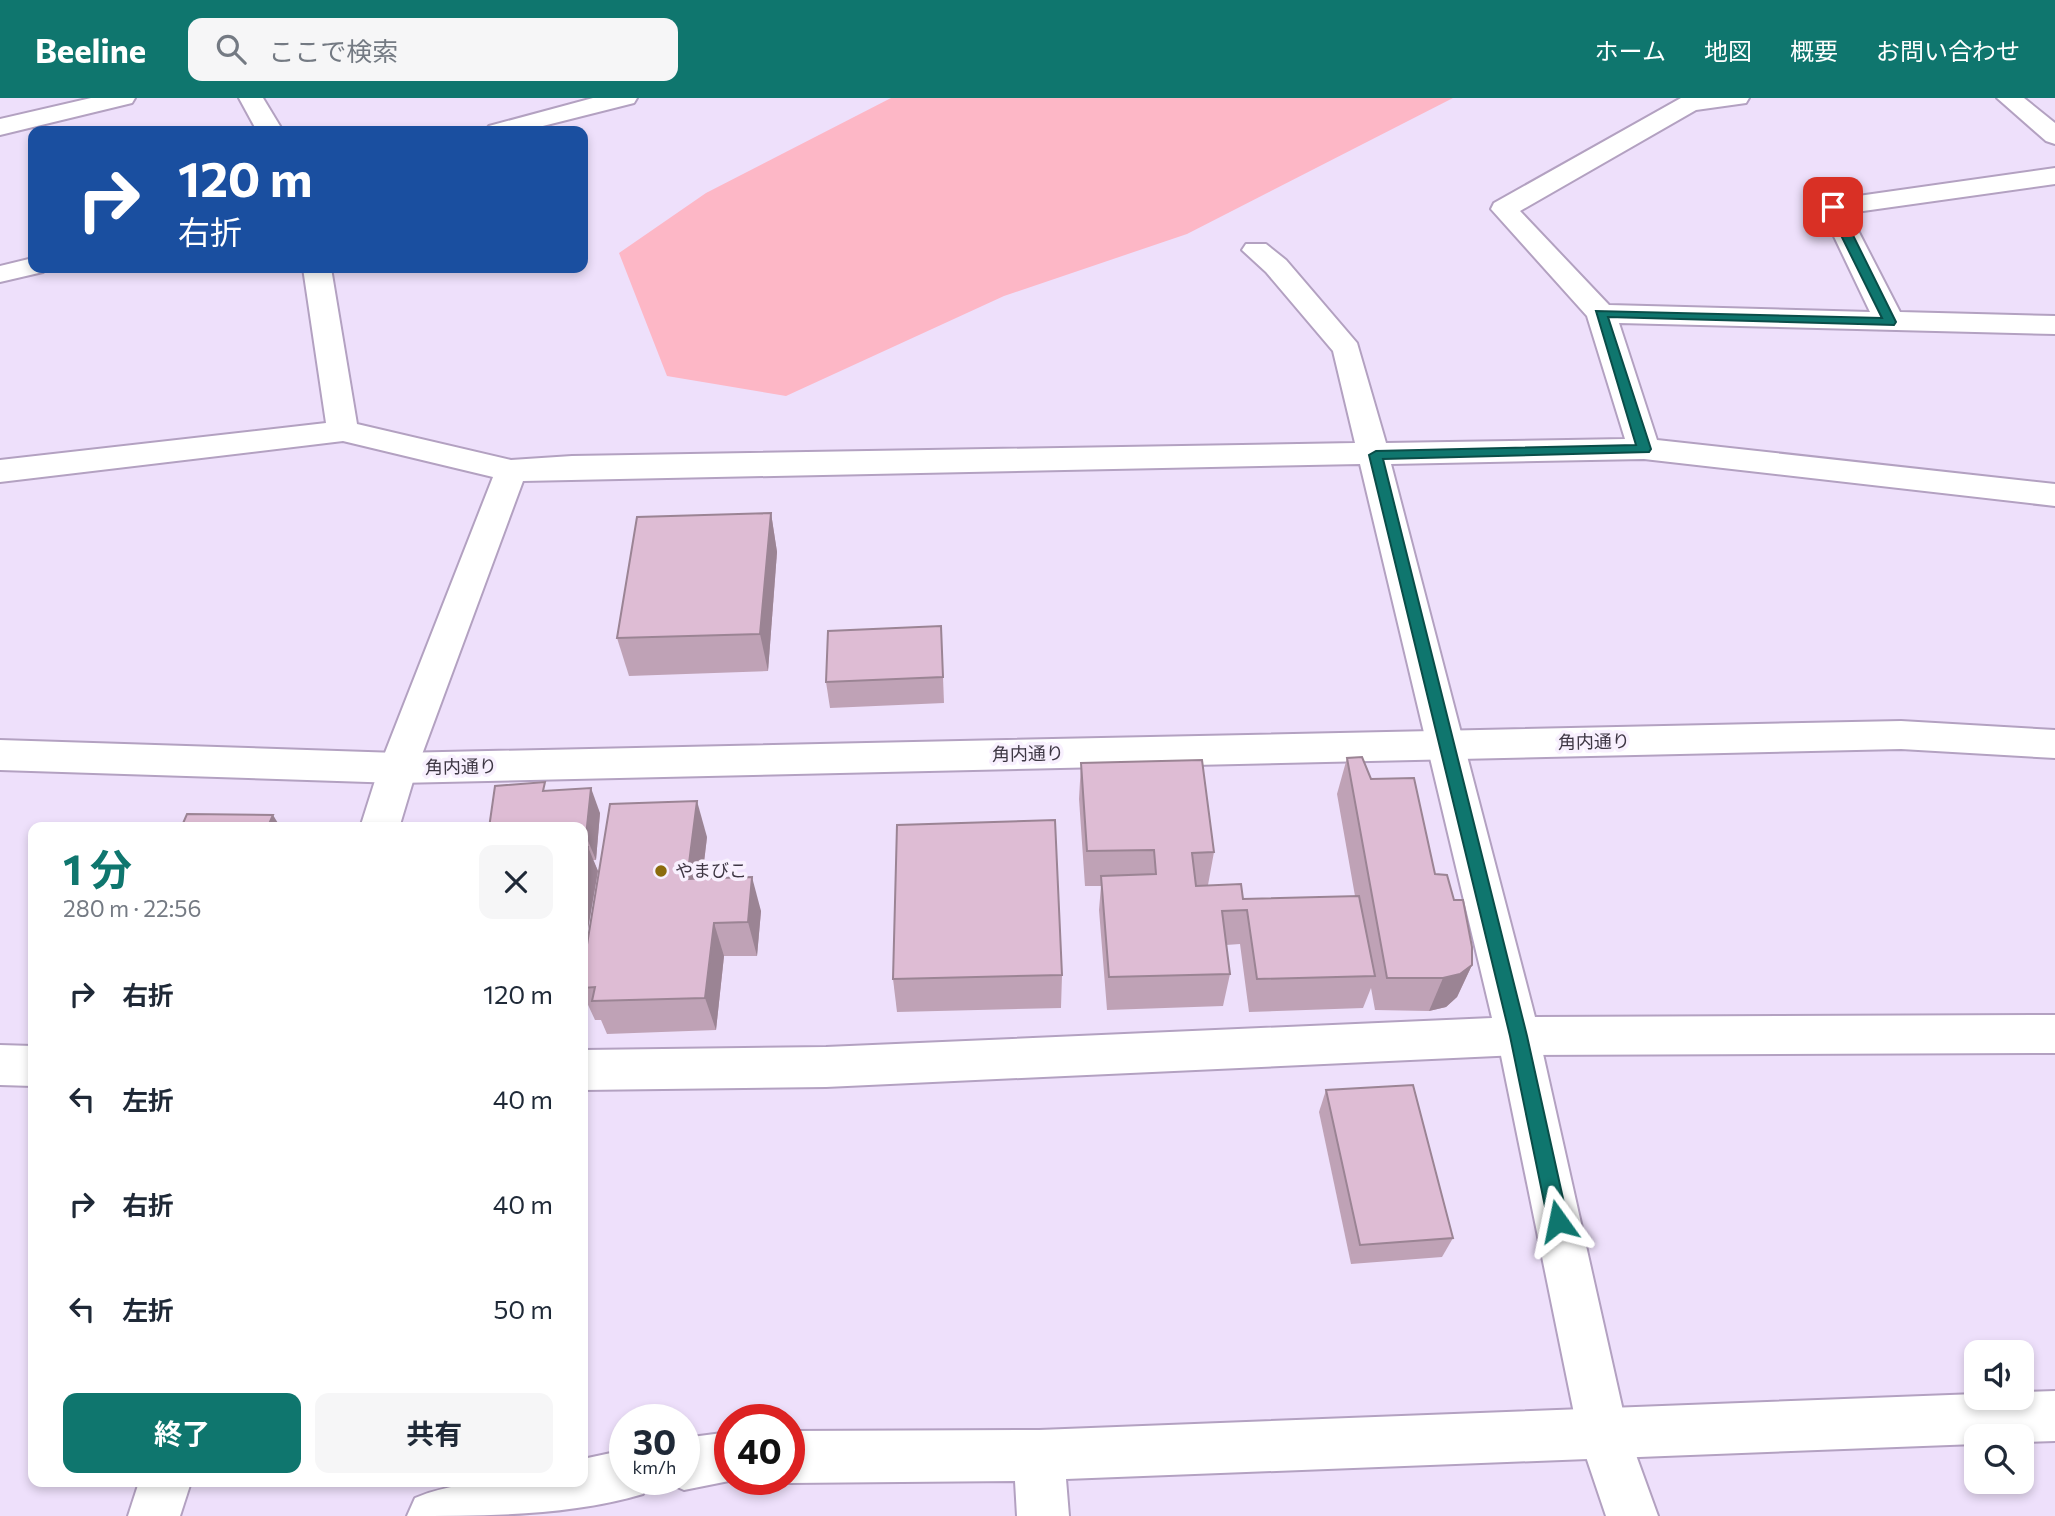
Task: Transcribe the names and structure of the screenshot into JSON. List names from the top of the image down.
{
  "streets": {
    "street": ["角内通り"]
  },
  "places": ["やまびこ"],
  "page": {
    "header": "Beeline",
    "search": "ここで検索",
    "nav": [
      "ホーム",
      "地図",
      "概要",
      "お問い合わせ"
    ],
    "turn": ["120 m", "右折"],
    "heading": ["1 分", "280 m · 22:56"],
    "list": [
      {
        "name": "右折",
        "value": "120 m"
      },
      {
        "name": "左折",
        "value": "40 m"
      },
      {
        "name": "右折",
        "value": "40 m"
      },
      {
        "name": "左折",
        "value": "50 m"
      }
    ],
    "buttons": ["終了", "共有"],
    "speed": "30 km/h",
    "limit": "40"
  }
}
